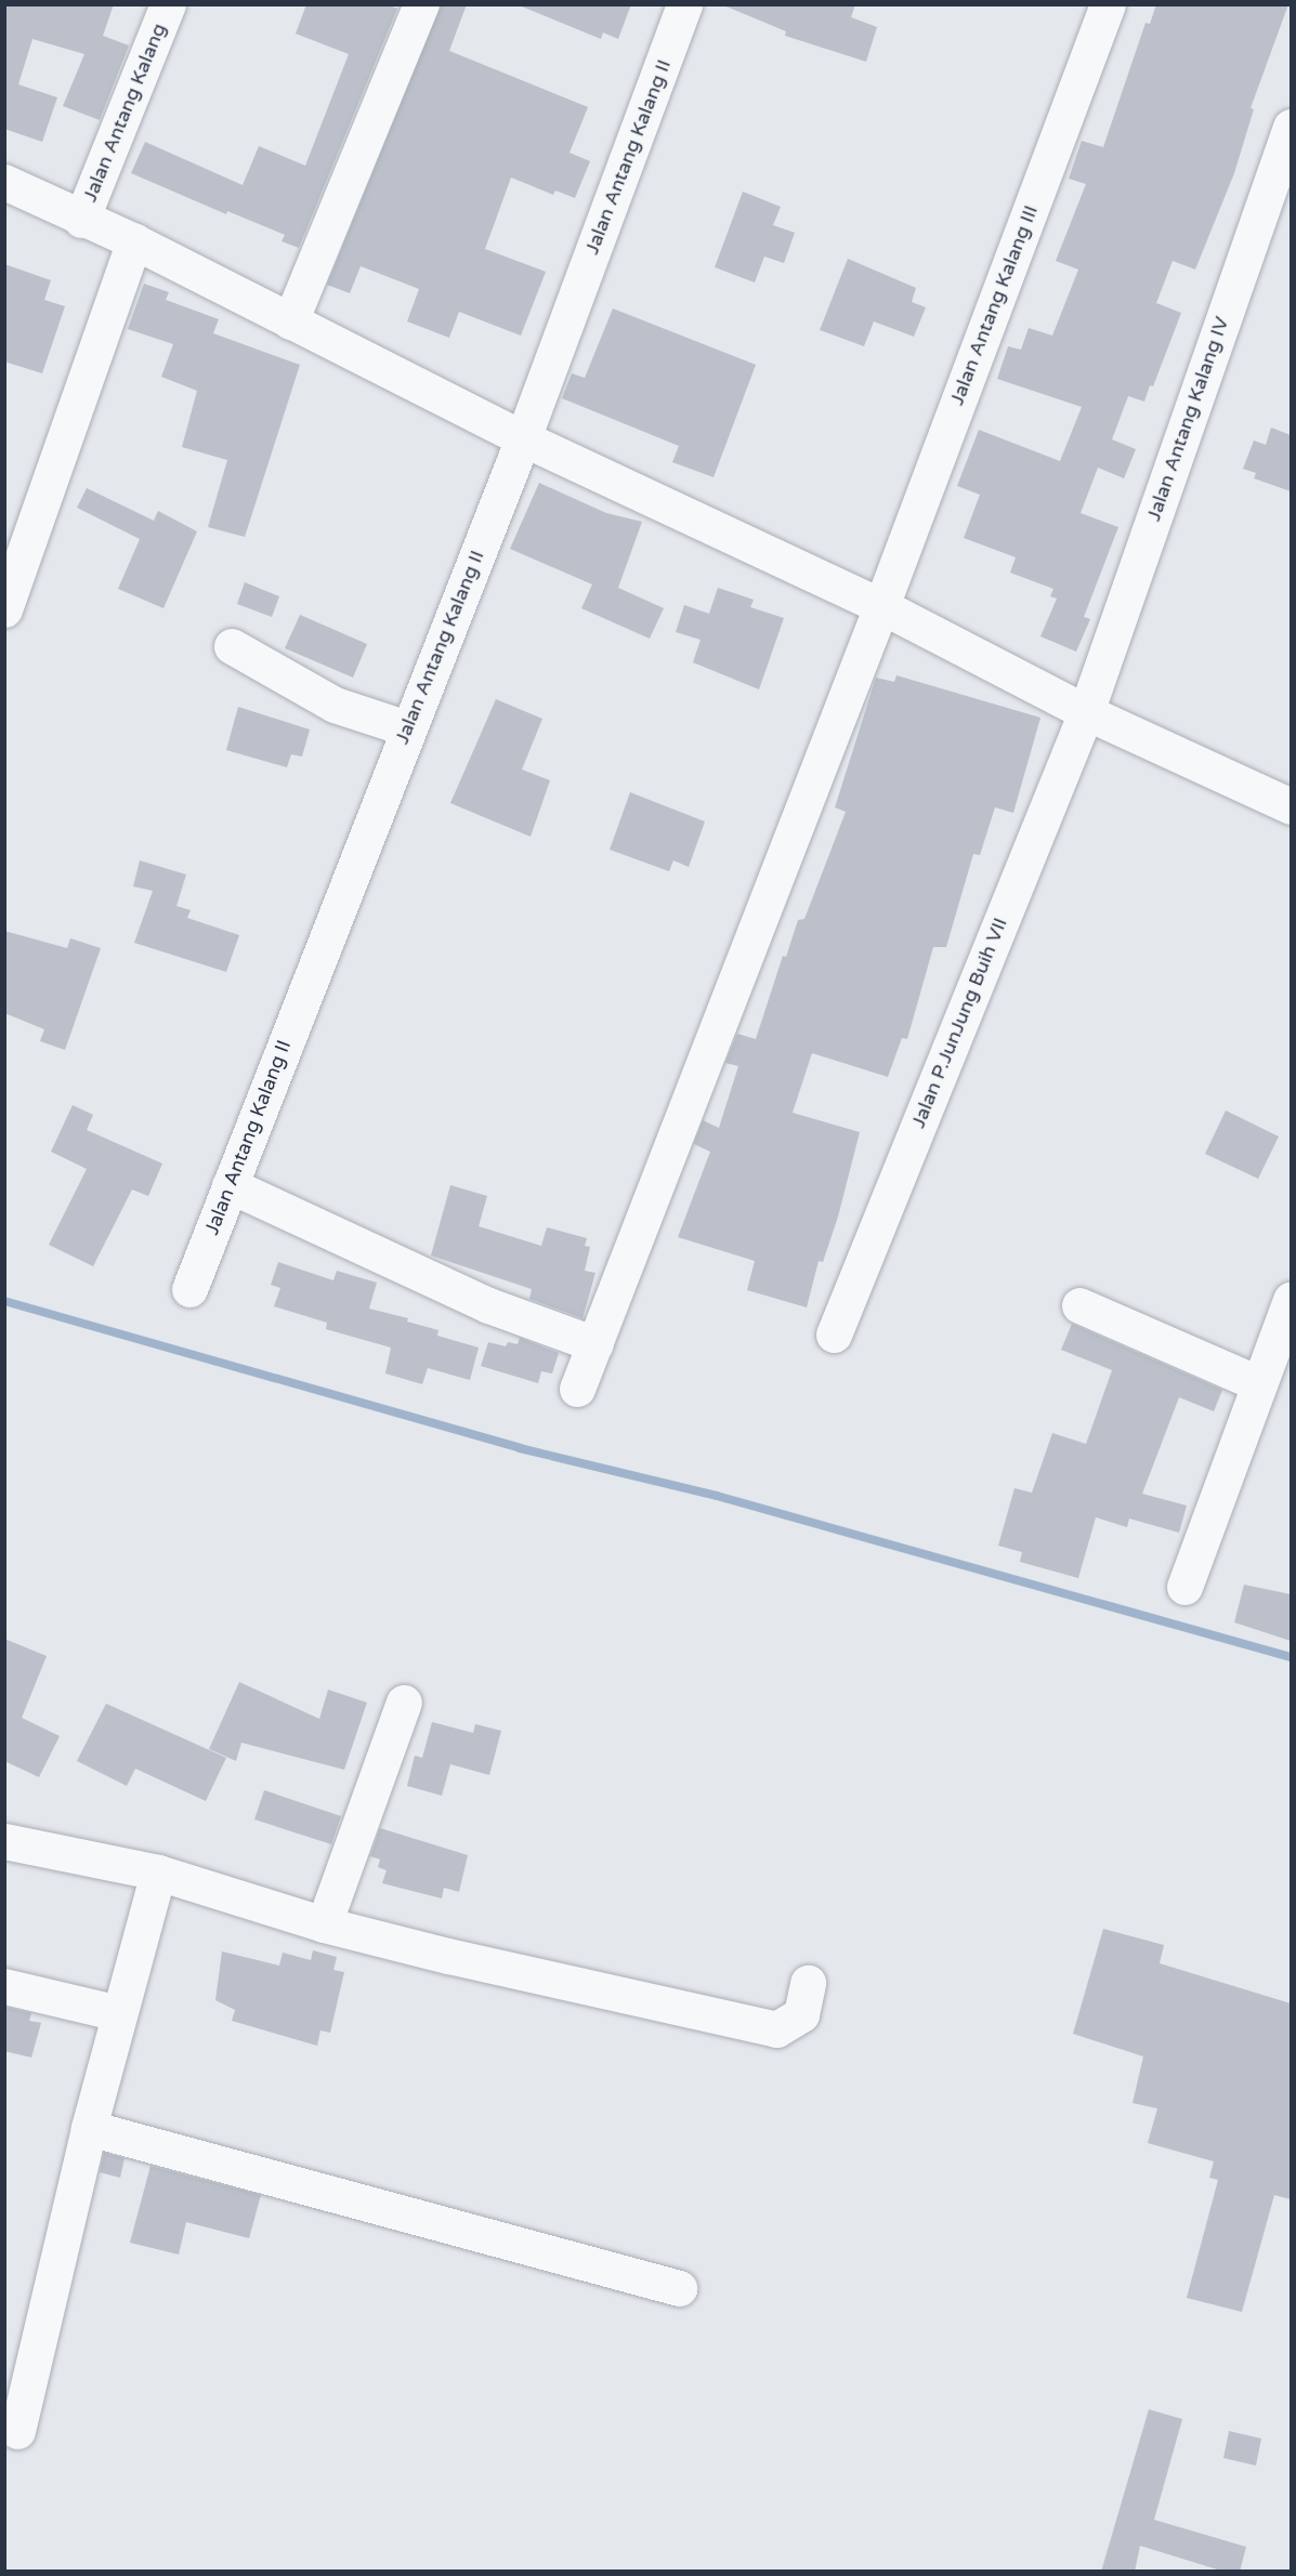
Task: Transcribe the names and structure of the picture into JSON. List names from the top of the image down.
{
  "streets": {
    "street": [
      "Jalan Antang Kalang",
      "Jalan Antang Kalang II",
      "Jalan Antang Kalang III",
      "Jalan Antang Kalang IV",
      "Jalan P.JunJung Buih VII"
    ]
  },
  "crossings": [
    ["Jalan Antang Kalang IV", "Jalan P.JunJung Buih VII"]
  ]
}
